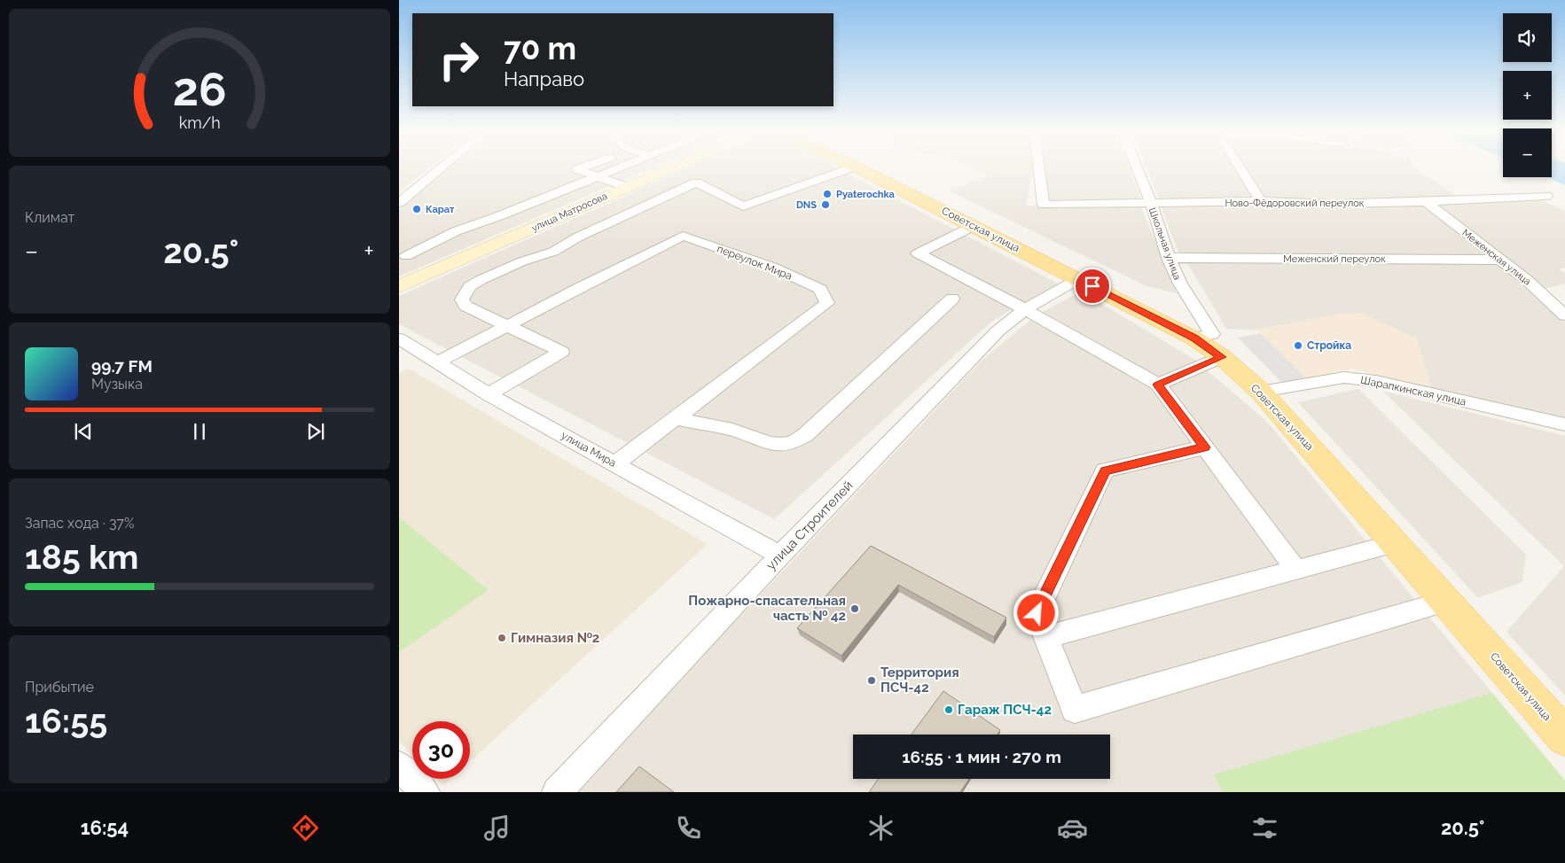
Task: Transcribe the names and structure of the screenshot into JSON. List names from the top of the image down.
{
  "streets": {
    "main road": ["улица Матросова", "Советская улица"],
    "street": [
      "Ново-Фёдоровский переулок",
      "Школьная улица",
      "Меженская улица",
      "Меженский переулок",
      "переулок Мира",
      "Шарапкинская улица",
      "улица Мира",
      "улица Строителей"
    ]
  },
  "crossings": [
    ["Ново-Фёдоровский переулок", "Школьная улица"],
    ["Ново-Фёдоровский переулок", "Меженская улица"],
    ["Советская улица", "Школьная улица"],
    ["Советская улица", "Шарапкинская улица"],
    ["Советская улица", "улица Строителей"],
    ["Школьная улица", "Меженский переулок"],
    ["Меженская улица", "Меженский переулок"],
    ["переулок Мира", "улица Мира"],
    ["улица Мира", "улица Строителей"]
  ],
  "places": [
    "Pyaterochka",
    "DNS",
    "Карат",
    "Стройка",
    "Пожарно-спасательная часть № 42",
    "Гимназия №2",
    "Территория ПСЧ-42",
    "Гараж ПСЧ-42"
  ],
  "page": {
    "map_buttons": ["+", "−"],
    "turn": ["70 m", "Направо"],
    "tile": [
      "Климат",
      ["Запас хода · 37%", "185 km"],
      ["Прибытие", "16:55"]
    ],
    "heat": ["−", "20.5°", "+"],
    "song": ["99.7 FM", "Музыка"],
    "limit": "30",
    "trip": "16:55 · 1 мин · 270 m",
    "tabs": ["16:54", "20.5°"],
    "gauge": ["26", "km/h"]
  }
}
